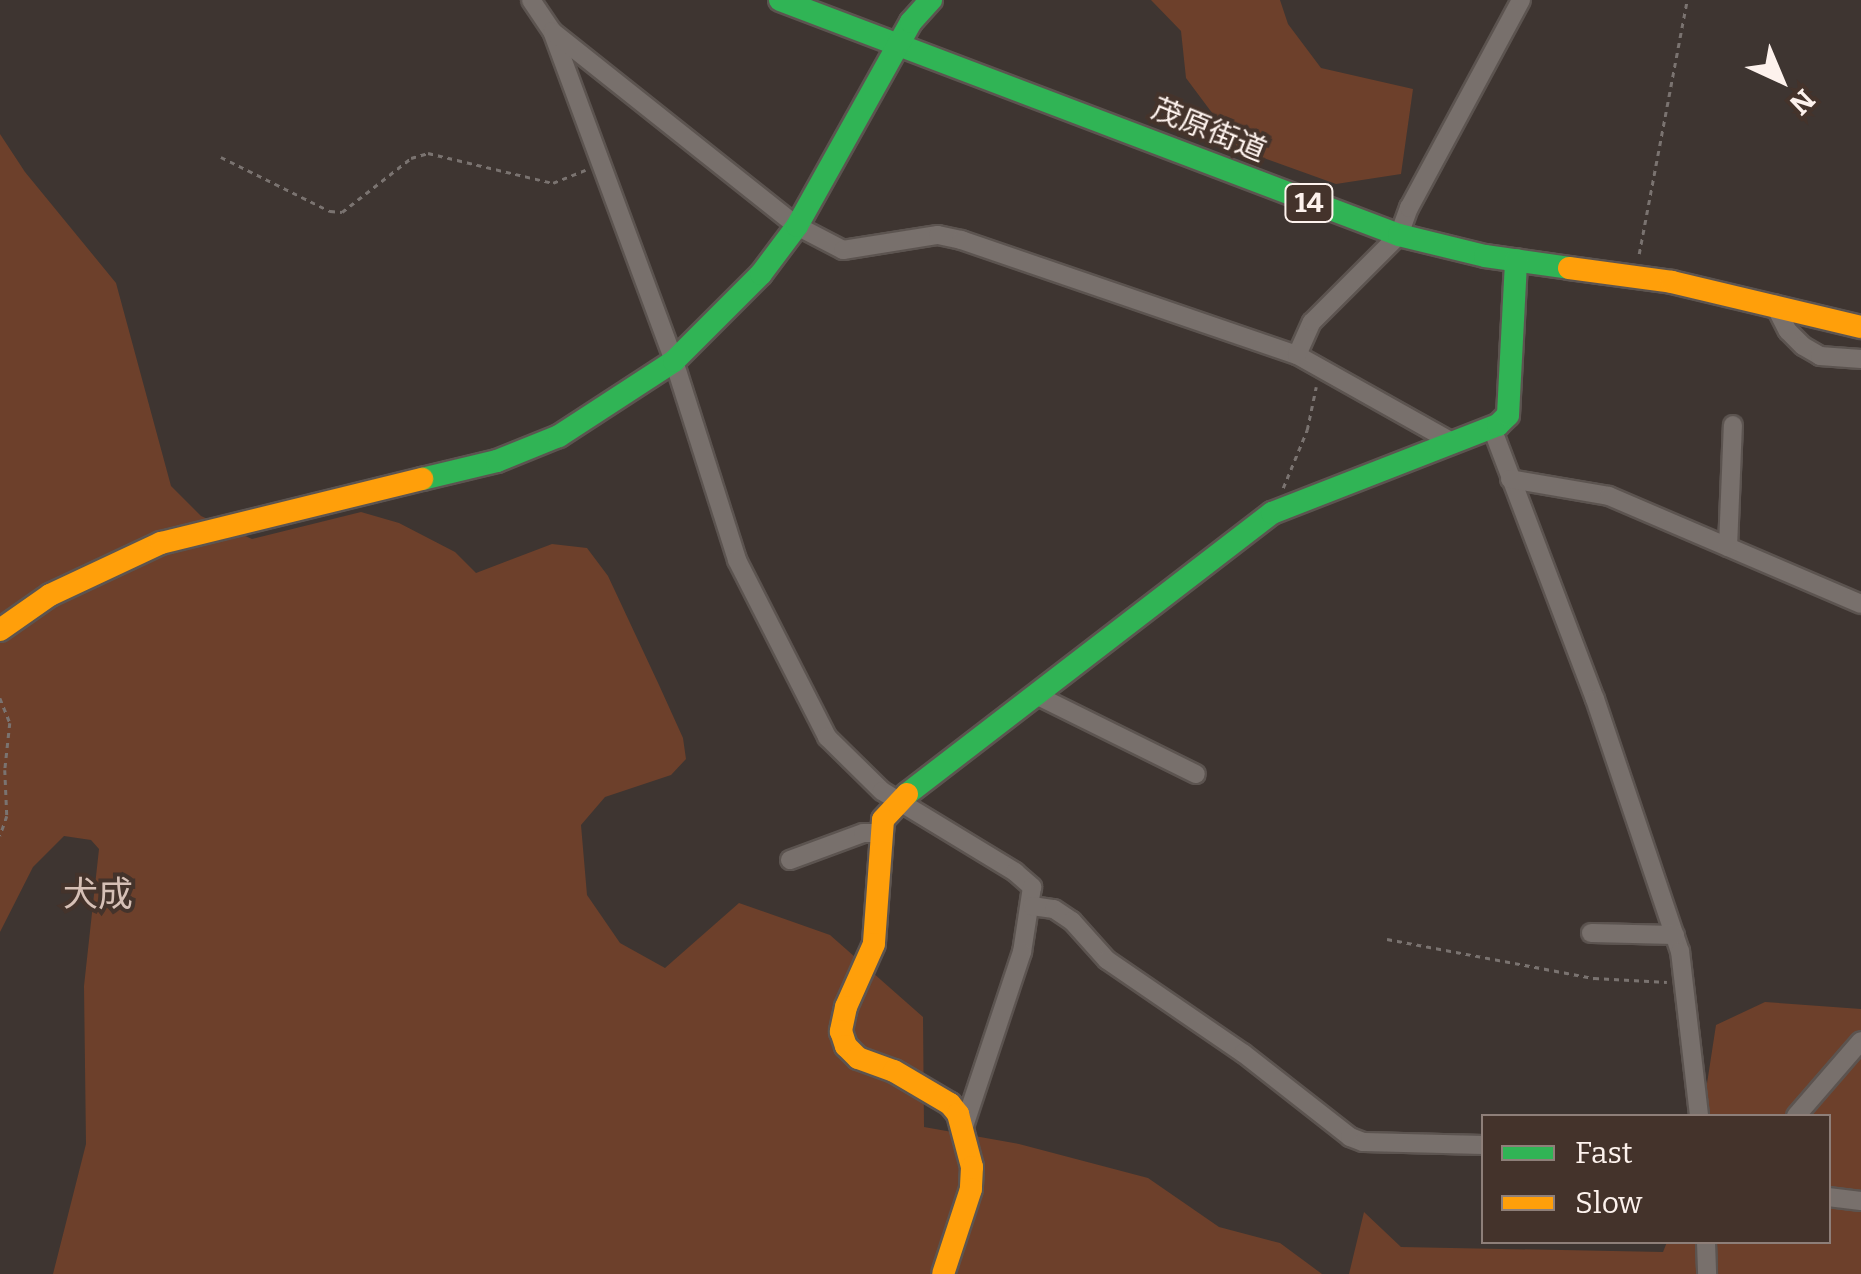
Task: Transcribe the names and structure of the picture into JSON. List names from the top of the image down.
{
  "streets": {
    "street": ["茂原街道", "14"]
  },
  "districts": ["犬成"],
  "legend": ["Fast", "Slow"],
  "north": "bottom right"
}
